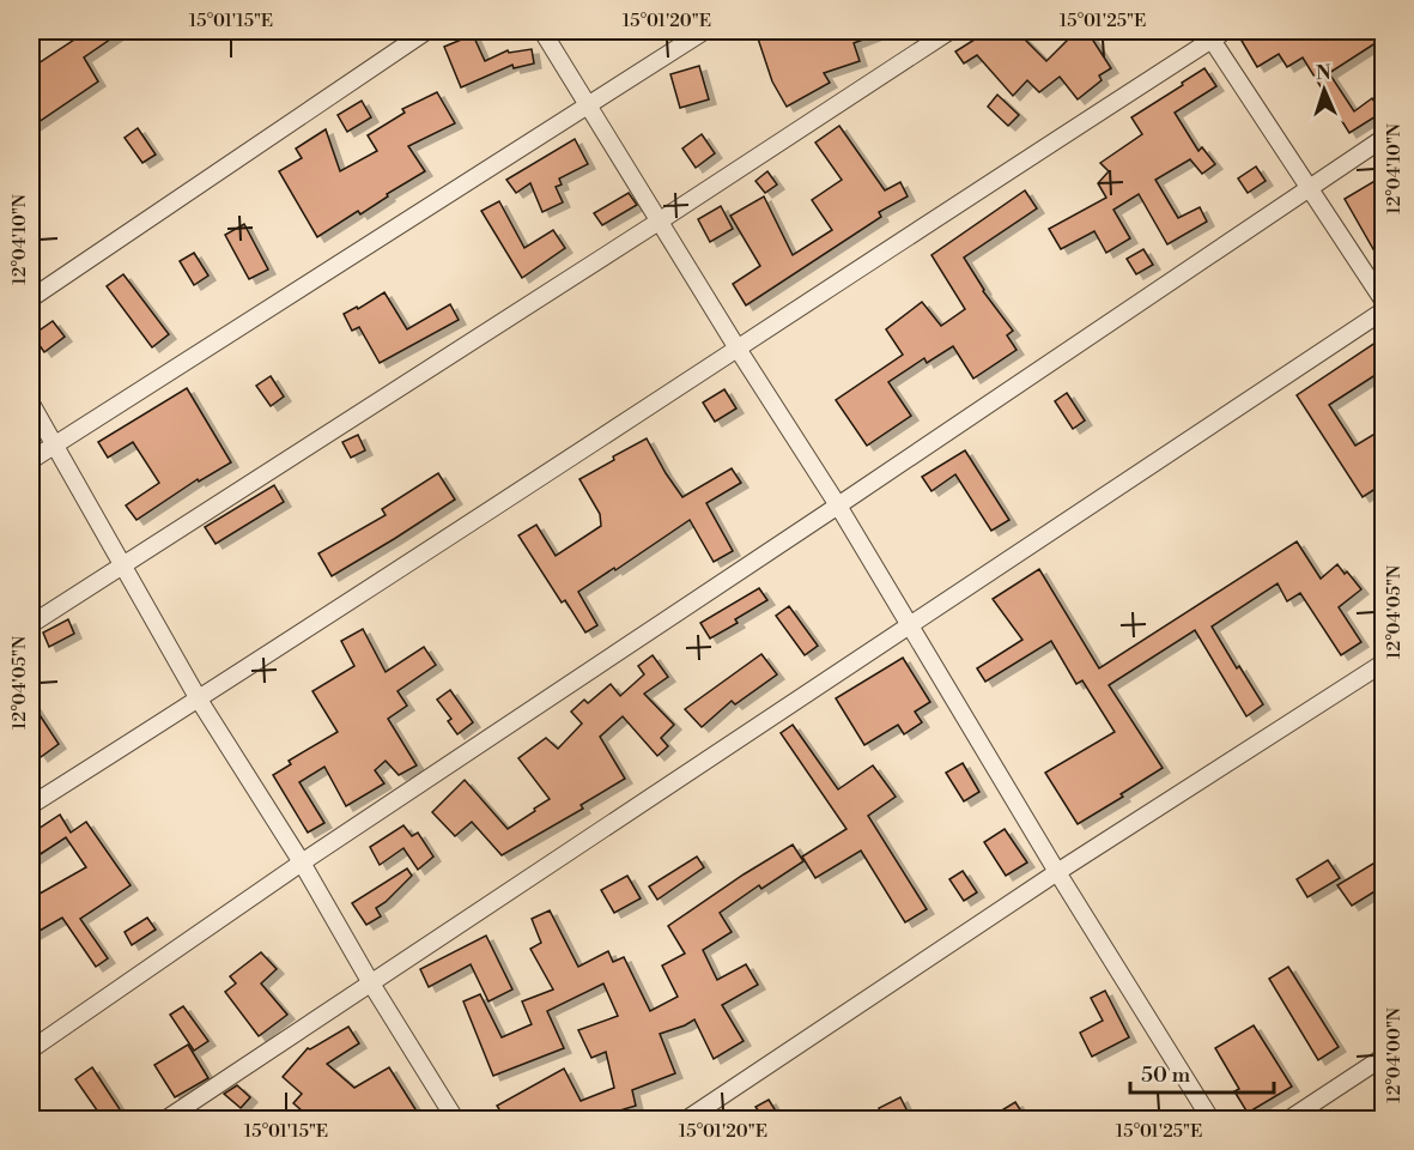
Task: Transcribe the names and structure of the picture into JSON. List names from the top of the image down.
{
  "scale_bar": "50 m",
  "north": "top",
  "coordinates": [
    "15°01'15\"E",
    "15°01'20\"E",
    "15°01'25\"E",
    "12°04'10\"N",
    "12°04'05\"N",
    "12°04'00\"N"
  ]
}
